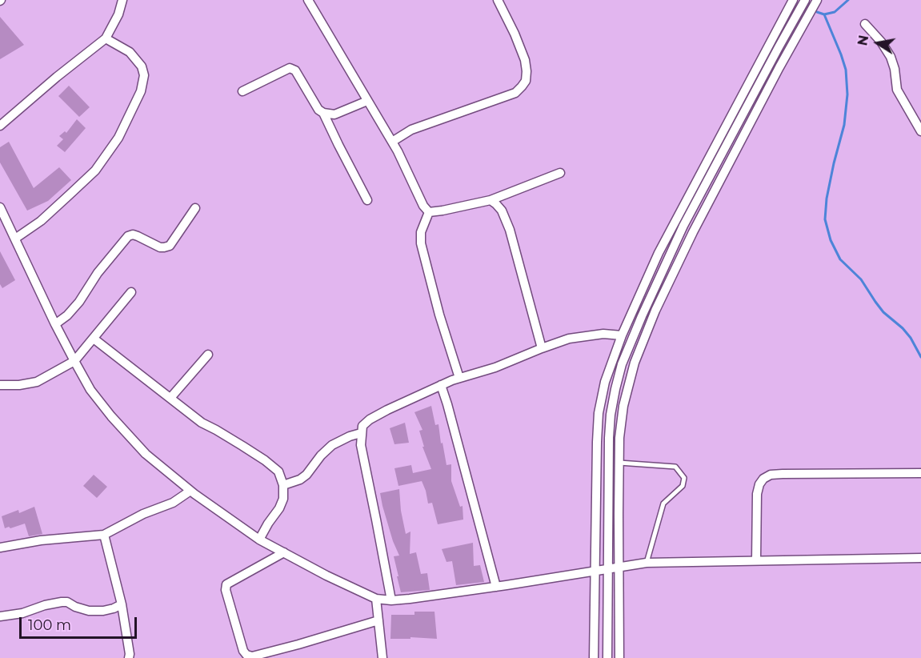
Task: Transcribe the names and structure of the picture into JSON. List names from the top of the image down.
{
  "scale_bar": "100 m",
  "north": "left"
}
